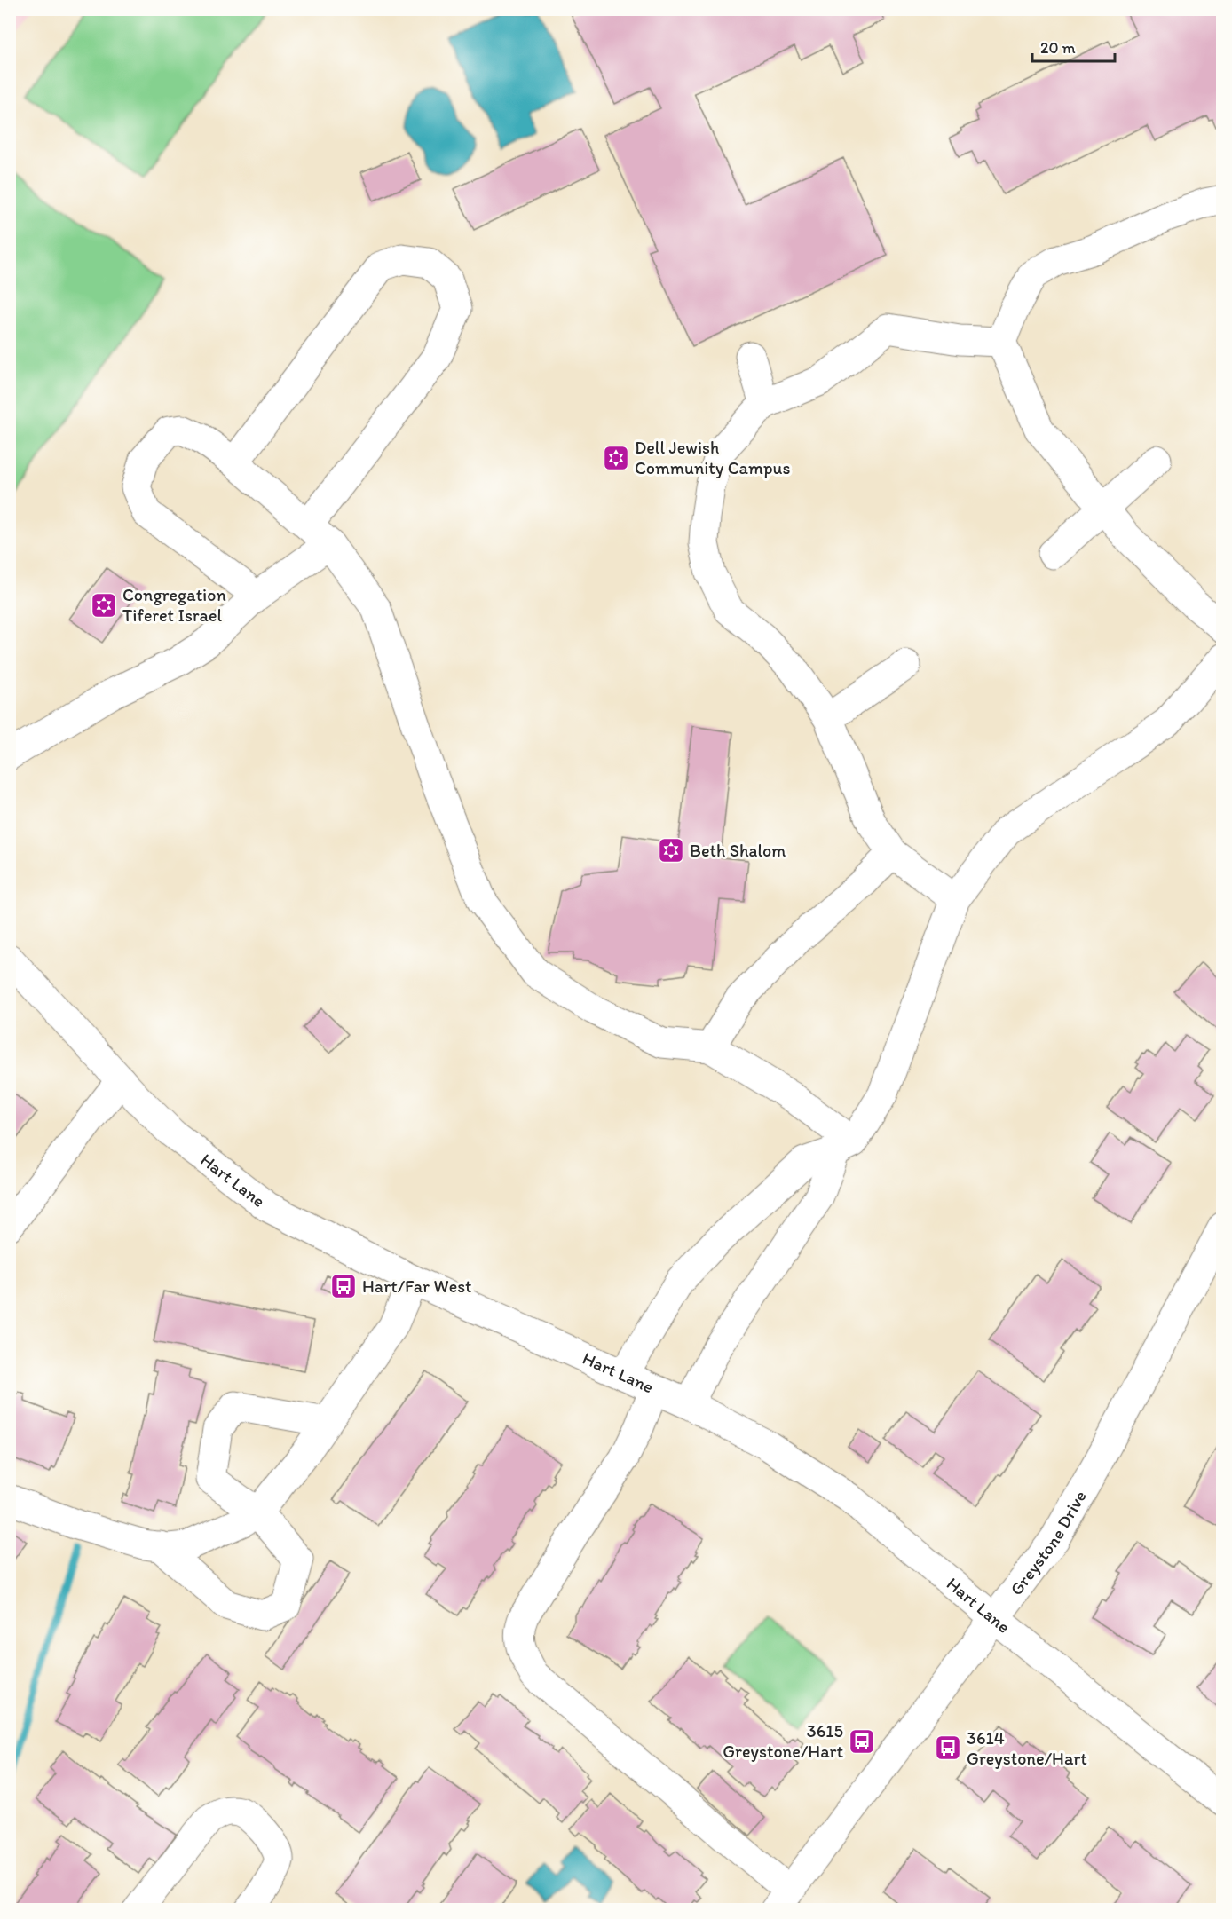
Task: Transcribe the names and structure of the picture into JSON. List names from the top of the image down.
{
  "streets": {
    "street": ["Hart Lane", "Greystone Drive"]
  },
  "crossings": [
    ["Hart Lane", "Greystone Drive"]
  ],
  "places": {
    "synagogue": ["Dell Jewish Community Campus", "Congregation Tiferet Israel", "Beth Shalom"],
    "bus stop": ["Hart/Far West", "3615 Greystone/Hart", "3614 Greystone/Hart"]
  },
  "scale_bar": "20 m"
}
